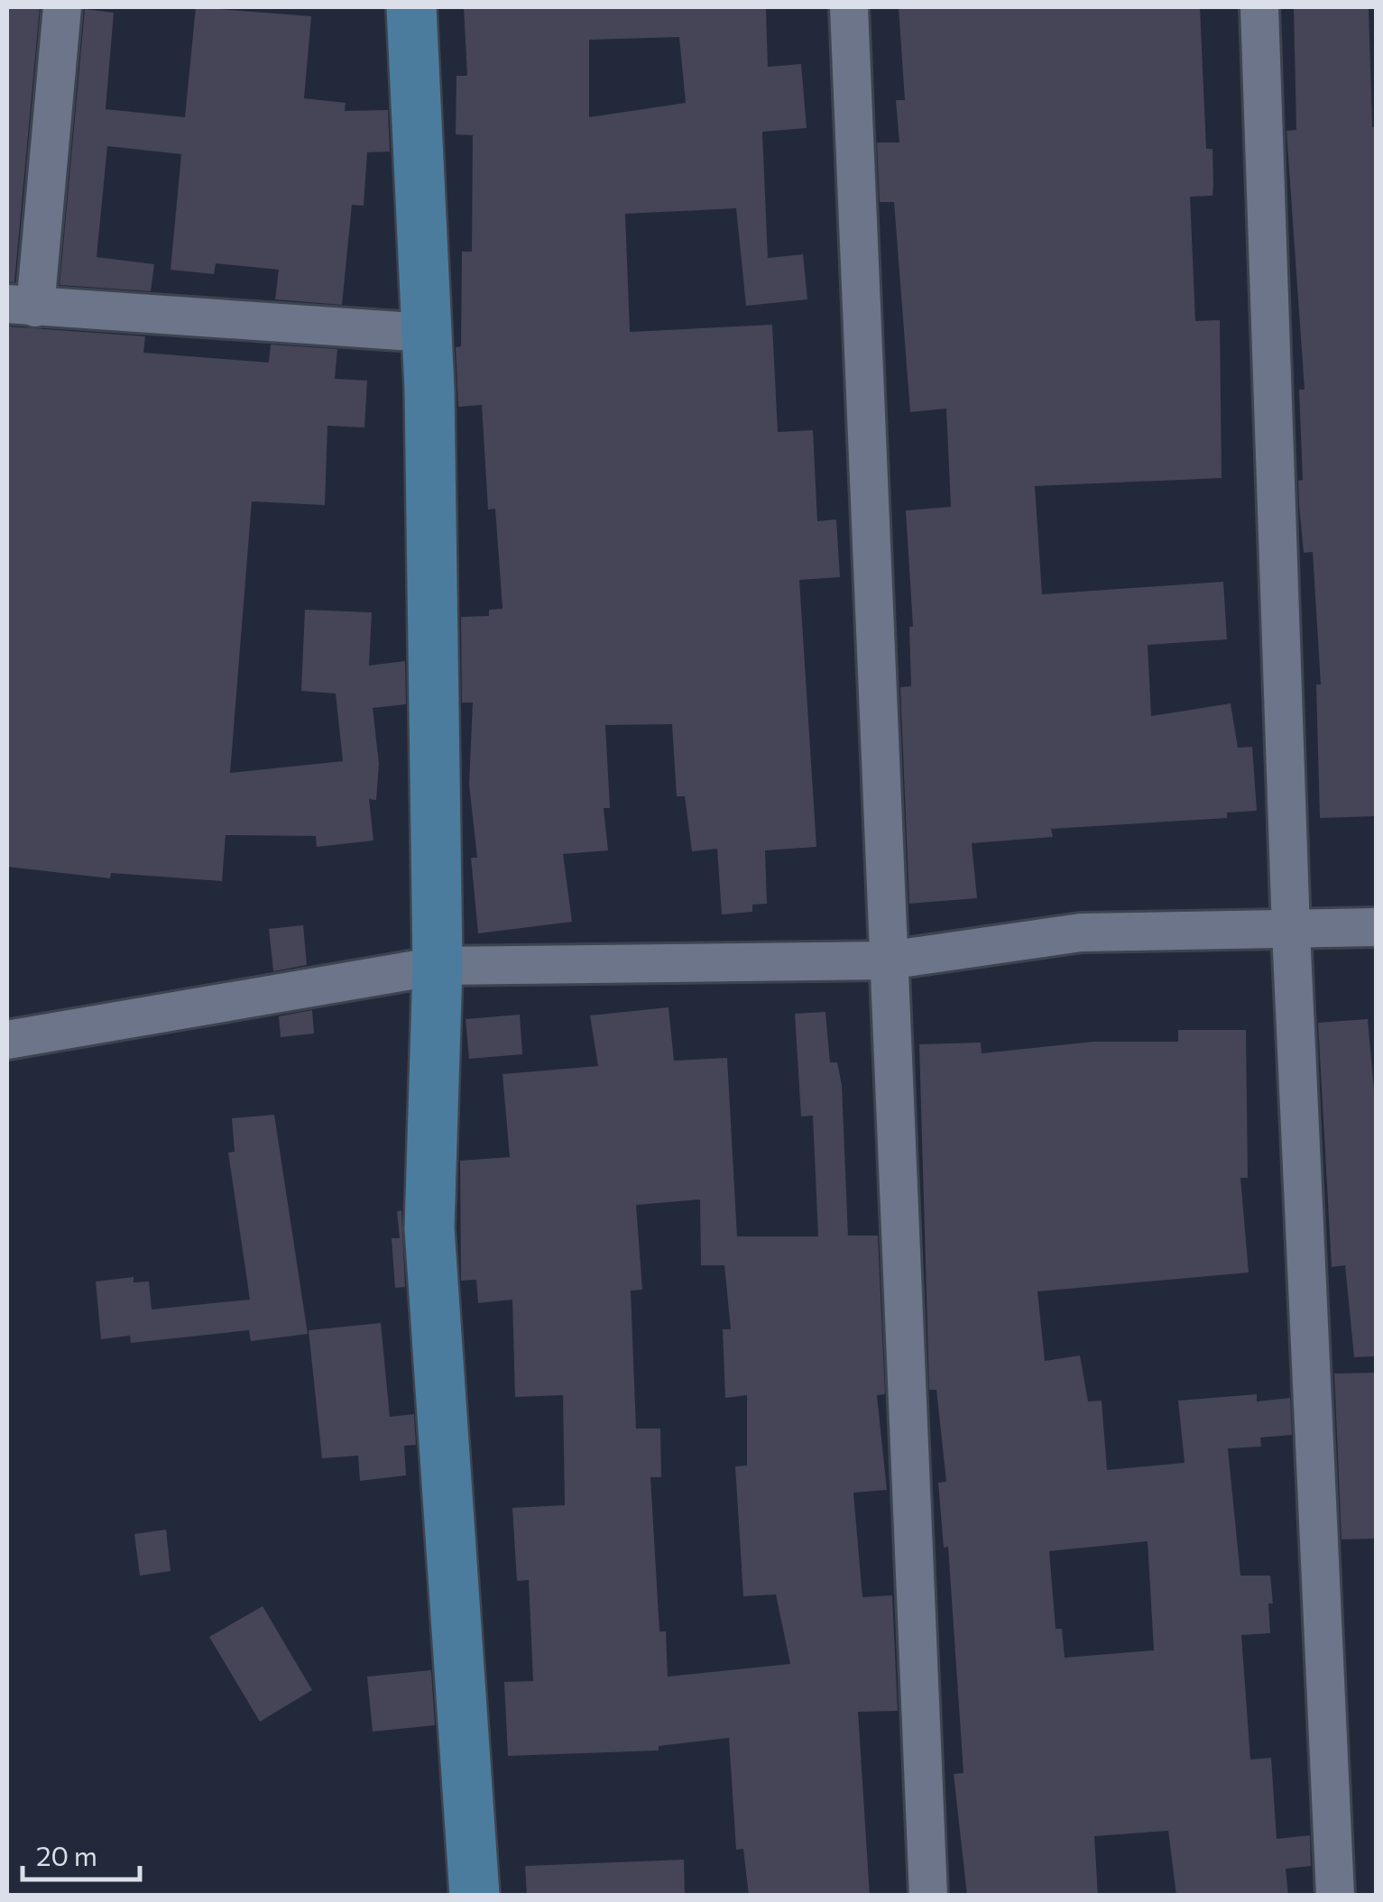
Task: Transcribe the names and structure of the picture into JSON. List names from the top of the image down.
{
  "scale_bar": "20 m"
}
